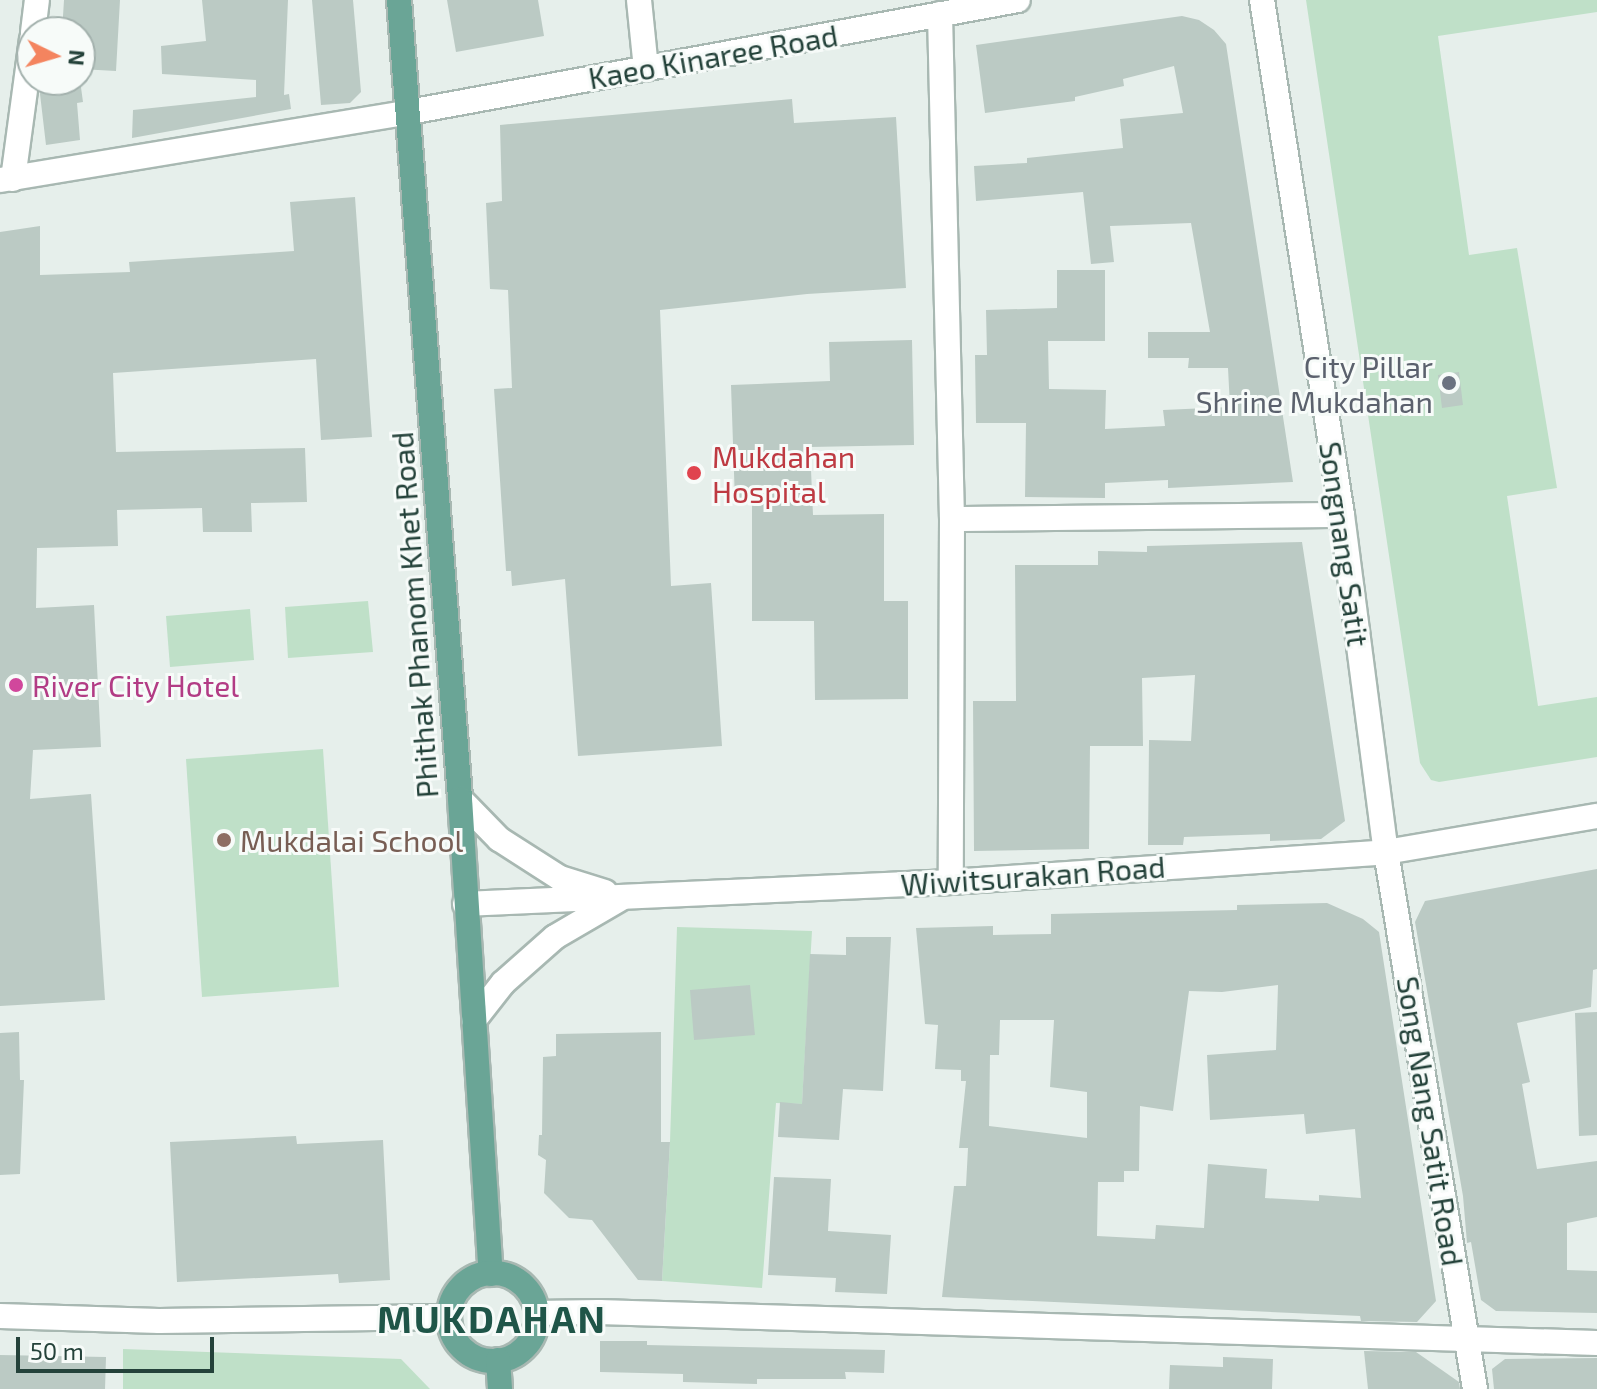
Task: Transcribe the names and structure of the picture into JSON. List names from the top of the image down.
{
  "streets": {
    "main road": ["Phithak Phanom Khet Road"],
    "street": [
      "Kaeo Kinaree Road",
      "Songnang Satit",
      "Wiwitsurakan Road",
      "Song Nang Satit Road"
    ]
  },
  "crossings": [
    ["Kaeo Kinaree Road", "Phithak Phanom Khet Road"],
    ["Songnang Satit", "Wiwitsurakan Road"],
    ["Songnang Satit", "Song Nang Satit Road"],
    ["Phithak Phanom Khet Road", "Wiwitsurakan Road"],
    ["Wiwitsurakan Road", "Song Nang Satit Road"]
  ],
  "districts": ["MUKDAHAN"],
  "places": [
    "City Pillar Shrine Mukdahan",
    "Mukdahan Hospital",
    "River City Hotel",
    "Mukdalai School"
  ],
  "scale_bar": "50 m",
  "north": "right"
}
